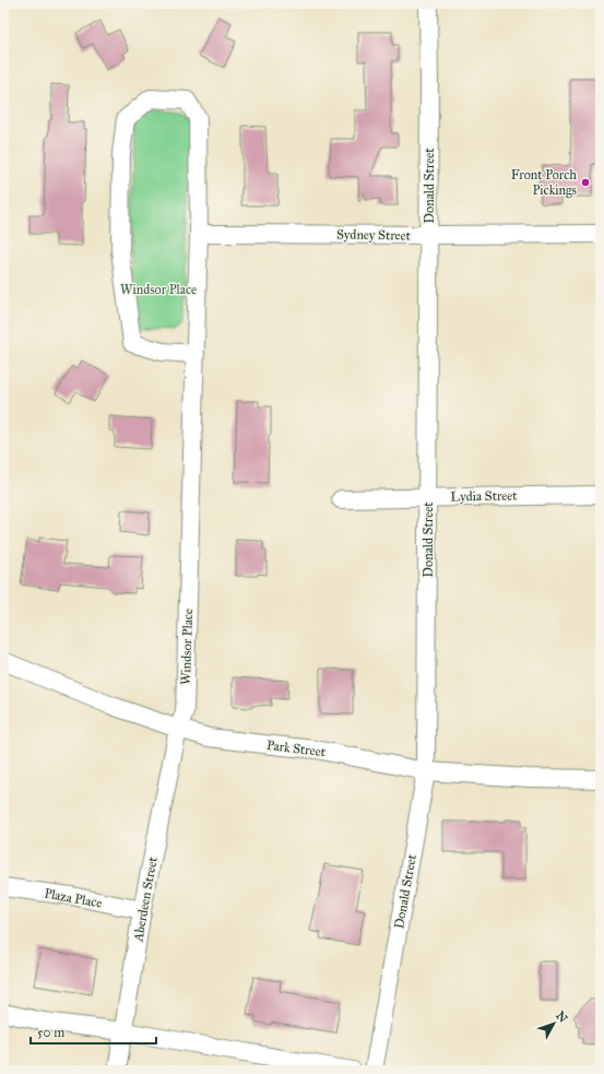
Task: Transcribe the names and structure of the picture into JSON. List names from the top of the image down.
{
  "streets": {
    "street": [
      "Donald Street",
      "Sydney Street",
      "Lydia Street",
      "Windsor Place",
      "Park Street",
      "Plaza Place",
      "Aberdeen Street"
    ]
  },
  "crossings": [
    ["Donald Street", "Sydney Street"],
    ["Donald Street", "Lydia Street"],
    ["Donald Street", "Park Street"],
    ["Sydney Street", "Windsor Place"],
    ["Windsor Place", "Park Street"],
    ["Windsor Place", "Aberdeen Street"],
    ["Park Street", "Aberdeen Street"],
    ["Plaza Place", "Aberdeen Street"]
  ],
  "parks": ["Windsor Place"],
  "places": ["Front Porch Pickings"],
  "scale_bar": "50 m",
  "north": "top right"
}
